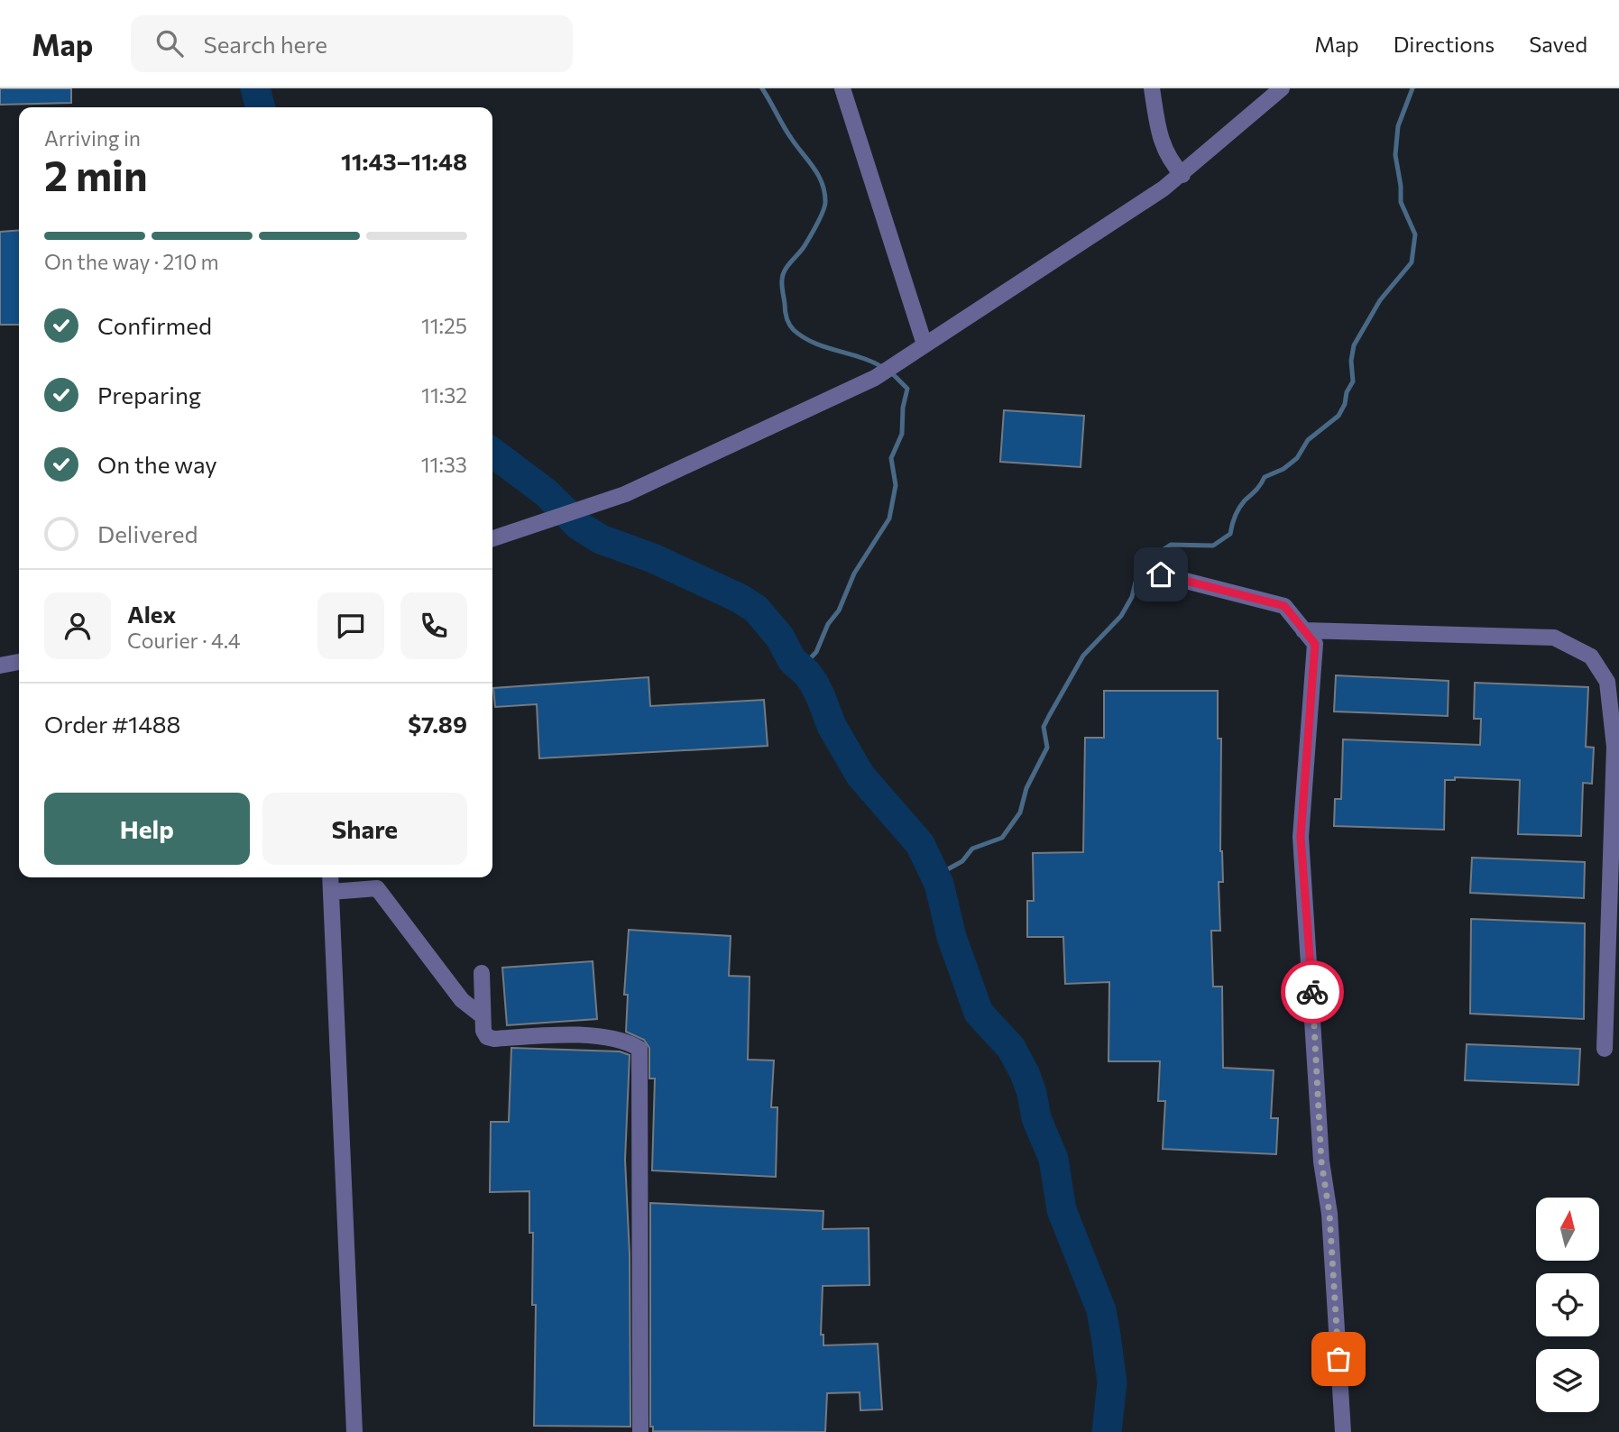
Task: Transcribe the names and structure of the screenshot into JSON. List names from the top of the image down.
{
  "north": "top",
  "page": {
    "header": "Map",
    "search": "Search here",
    "nav": ["Map", "Directions", "Saved"],
    "heading": ["2 min", "Arriving in", "11:43–11:48"],
    "panel": [
      "Alex",
      "Courier · 4.4",
      "Order #1488",
      "$7.89"
    ],
    "bar": "On the way · 210 m",
    "list": [
      ["Confirmed", "11:25"],
      ["Preparing", "11:32"],
      ["On the way", "11:33"],
      "Delivered"
    ],
    "buttons": ["Help", "Share"]
  }
}
